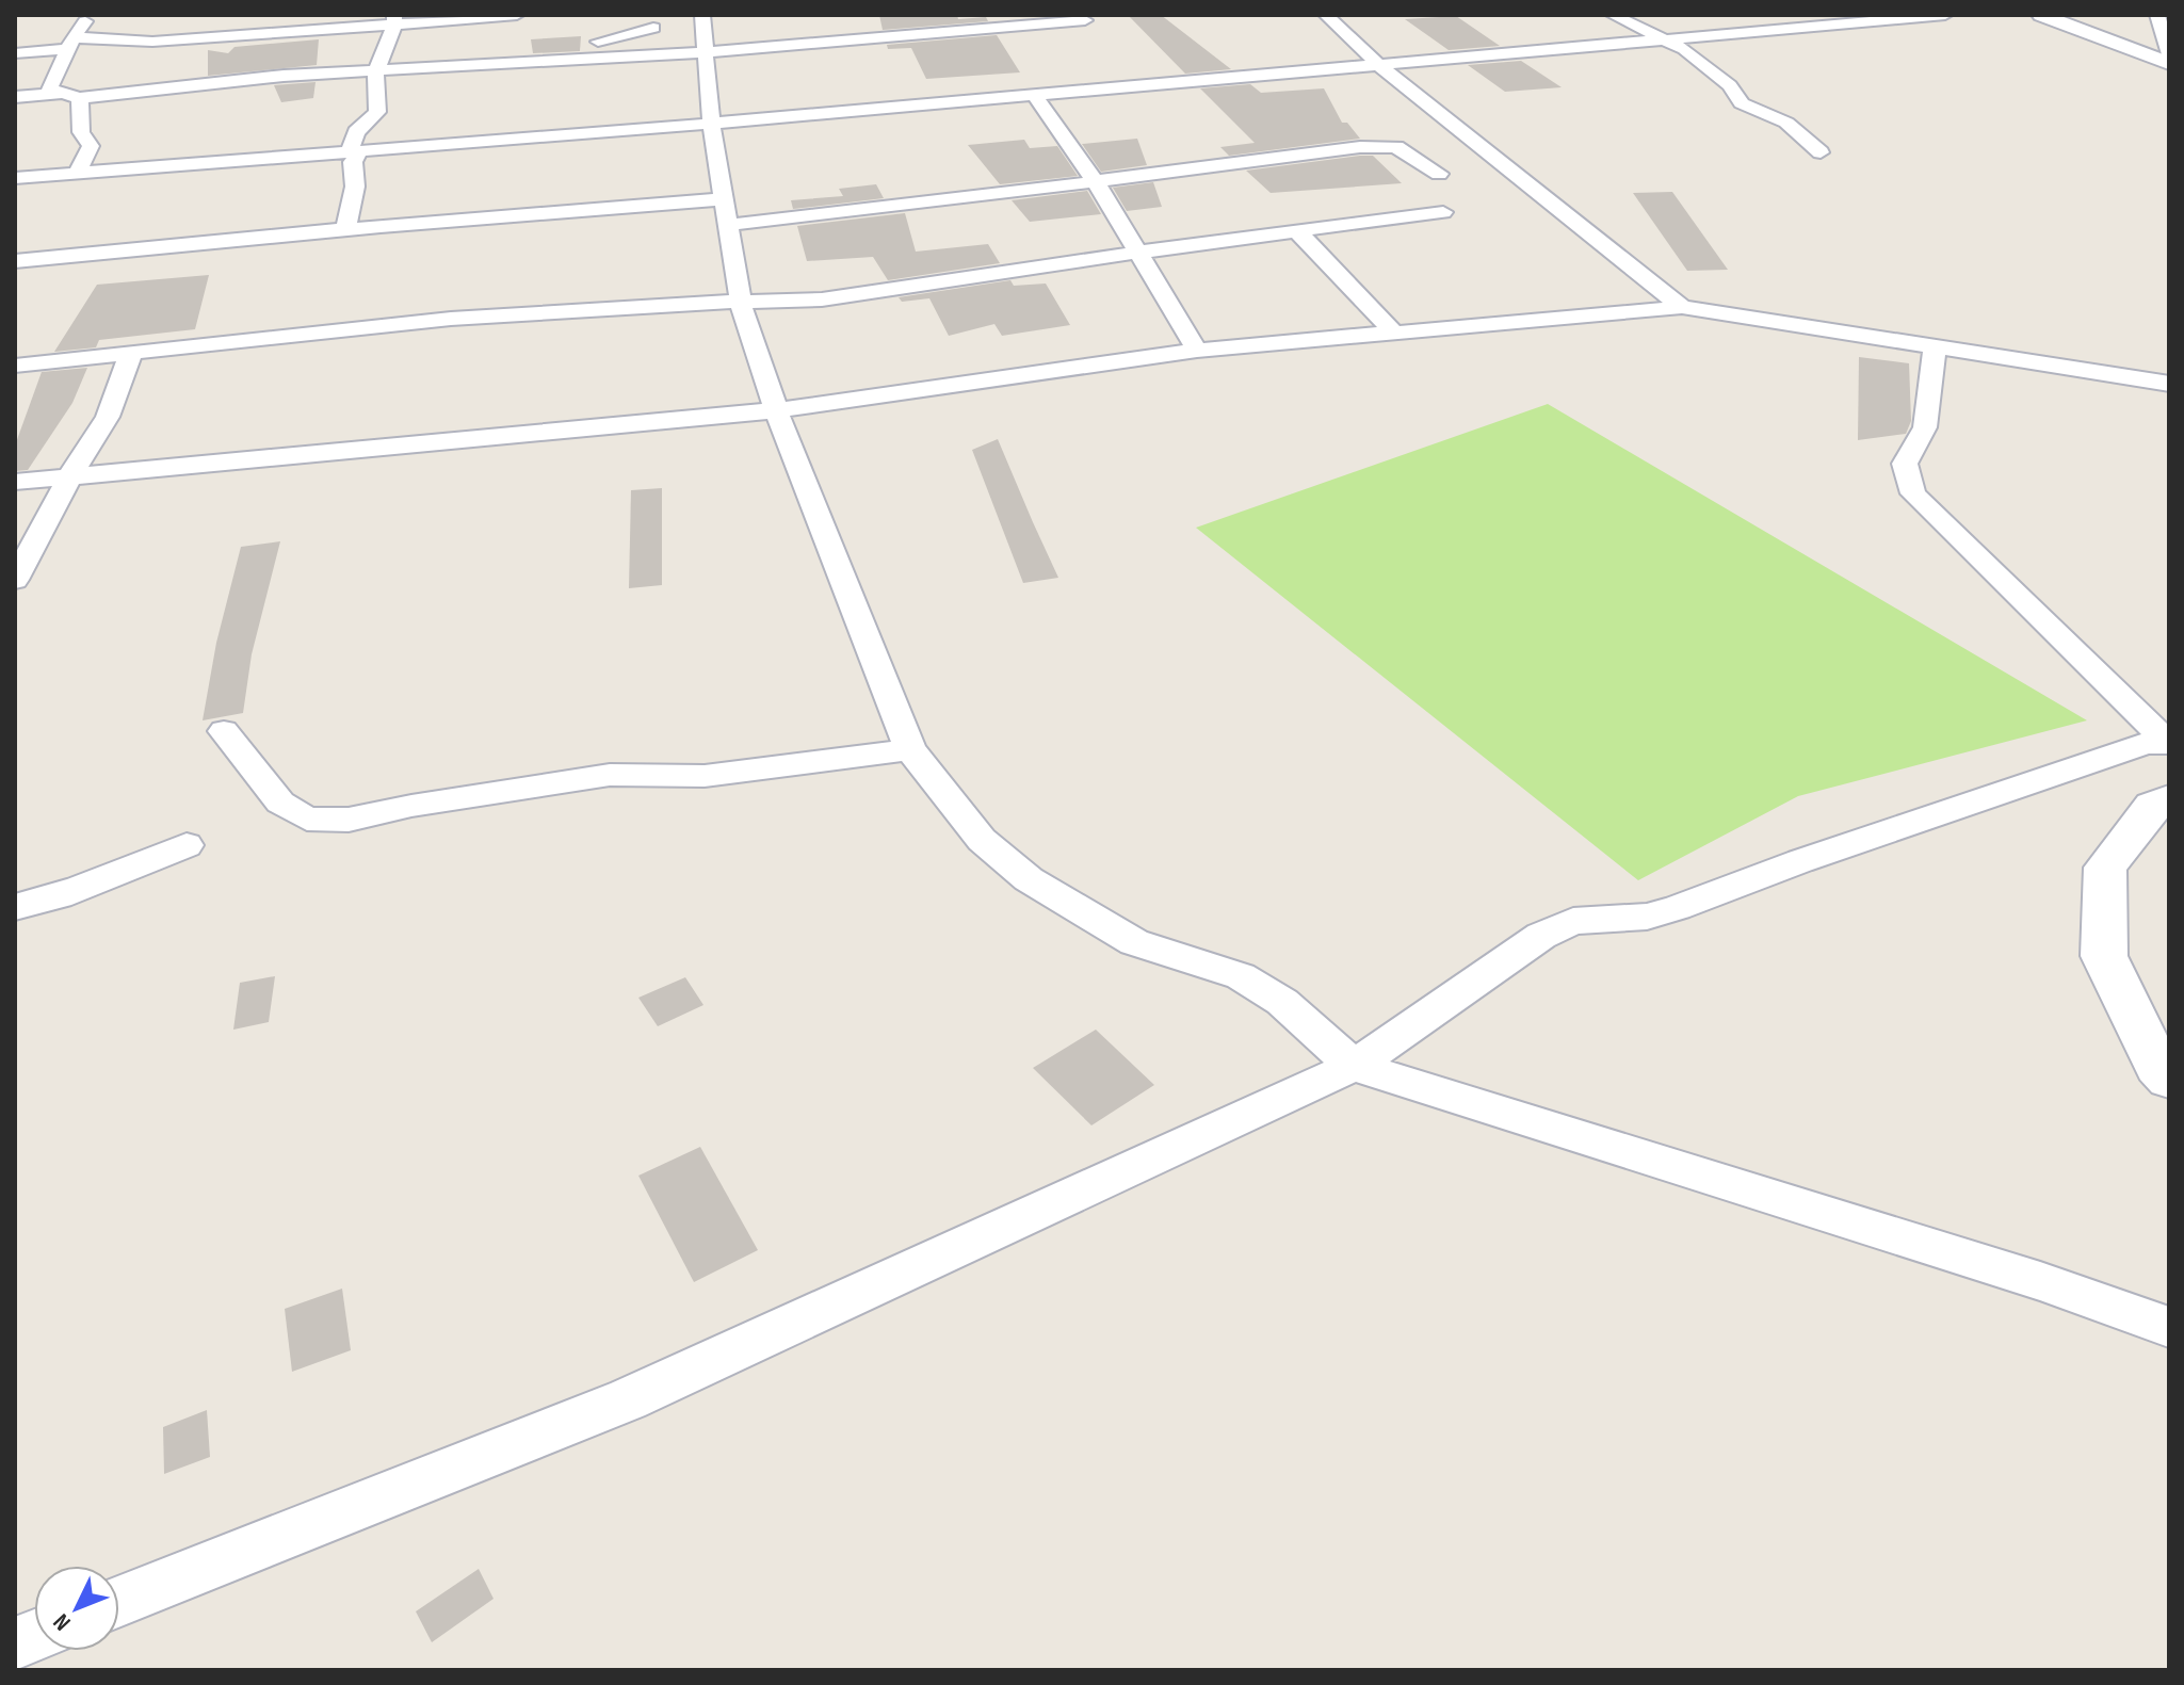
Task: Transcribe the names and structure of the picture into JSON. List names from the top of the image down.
{
  "north": "bottom left"
}
